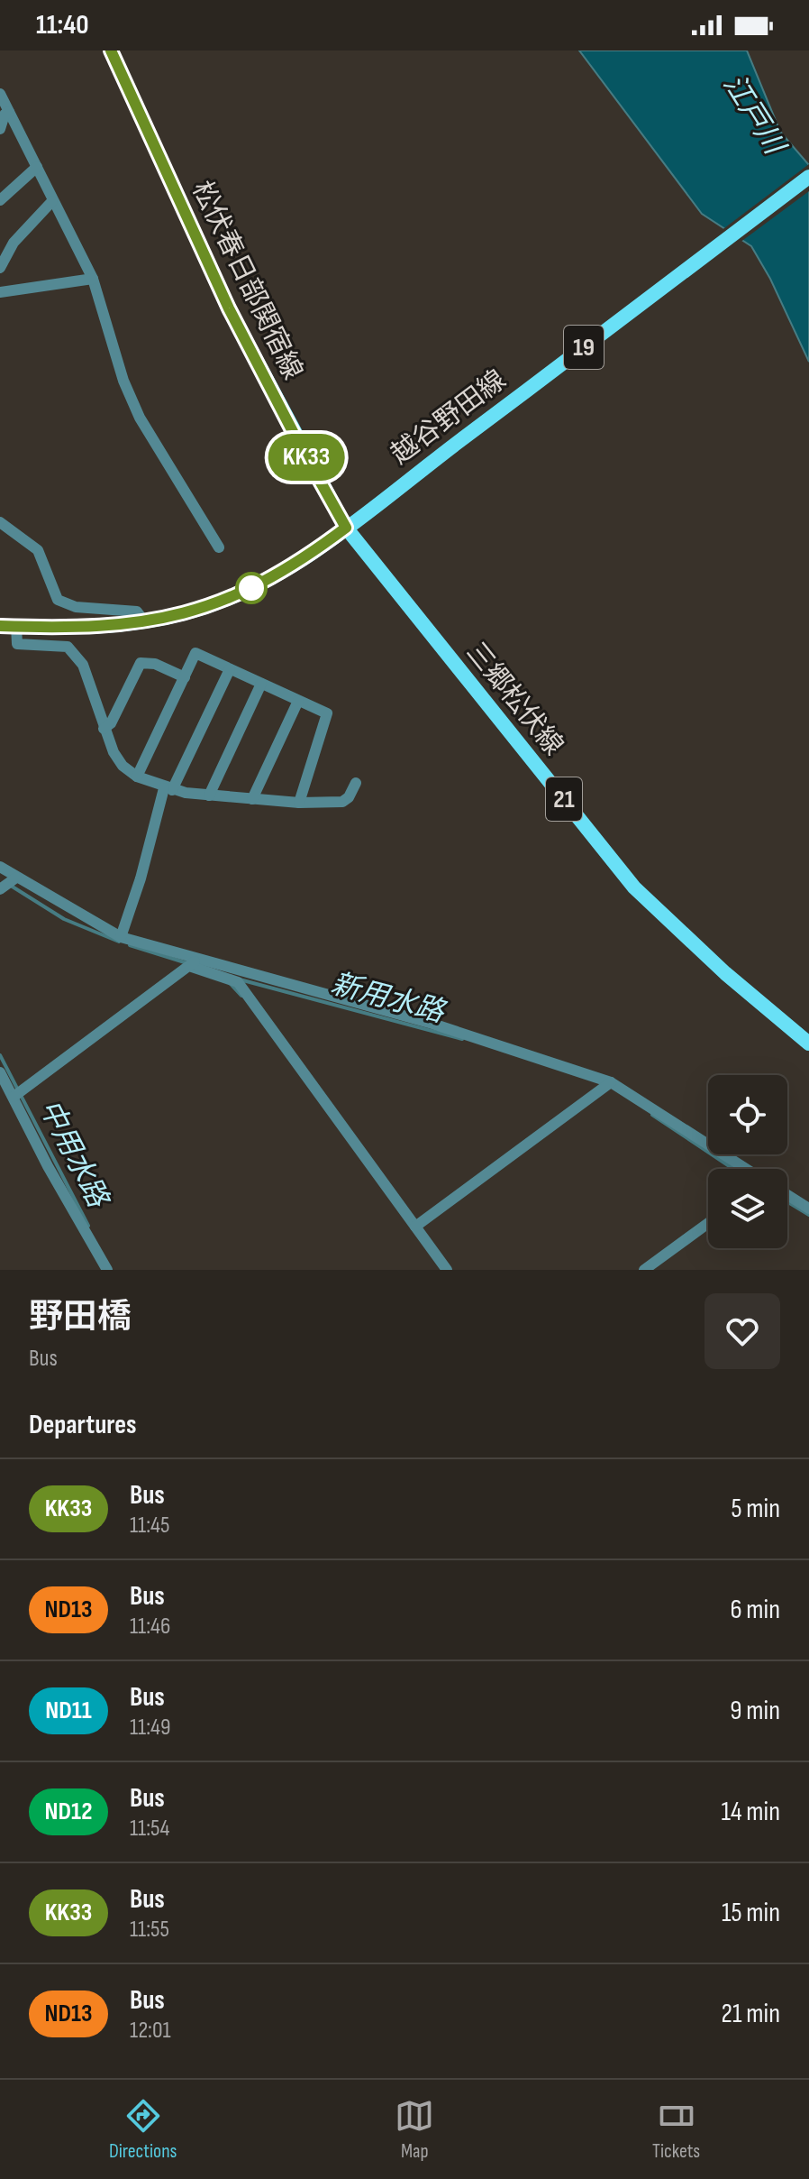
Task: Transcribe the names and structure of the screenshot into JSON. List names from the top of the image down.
{
  "streets": {
    "main road": [
      "松伏春日部関宿線",
      "19",
      "越谷野田線",
      "三郷松伏線",
      "21"
    ]
  },
  "crossings": [
    ["松伏春日部関宿線", "越谷野田線"],
    ["松伏春日部関宿線", "三郷松伏線"],
    ["越谷野田線", "三郷松伏線"]
  ],
  "water": ["江戸川", "新用水路", "中用水路"],
  "lines": ["bus line KK33"],
  "page": {
    "status": "11:40",
    "on_map": "KK33",
    "heading": [
      ["野田橋", "Bus"],
      "Departures"
    ],
    "list": [
      {
        "mark": "KK33",
        "name": "Bus",
        "note": "11:45",
        "value": "5 min"
      },
      {
        "mark": "ND13",
        "name": "Bus",
        "note": "11:46",
        "value": "6 min"
      },
      {
        "mark": "ND11",
        "name": "Bus",
        "note": "11:49",
        "value": "9 min"
      },
      {
        "mark": "ND12",
        "name": "Bus",
        "note": "11:54",
        "value": "14 min"
      },
      {
        "mark": "KK33",
        "name": "Bus",
        "note": "11:55",
        "value": "15 min"
      },
      {
        "mark": "ND13",
        "name": "Bus",
        "note": "12:01",
        "value": "21 min"
      }
    ],
    "tabs": ["Directions", "Map", "Tickets"]
  }
}
